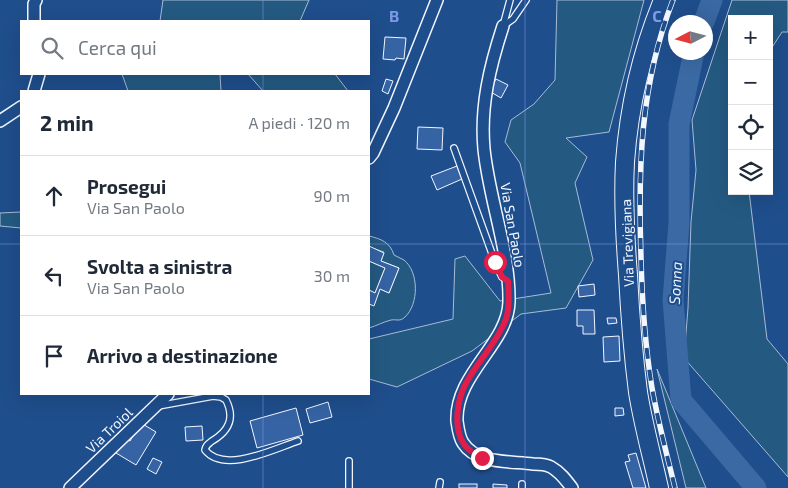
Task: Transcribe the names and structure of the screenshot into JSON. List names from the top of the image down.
{
  "streets": {
    "main road": ["Via Trevigiana"],
    "street": ["Via San Paolo", "Via Troiol"]
  },
  "water": ["Sonna"],
  "north": "left",
  "page": {
    "map_buttons": ["+", "−"],
    "search": "Cerca qui",
    "heading": ["2 min", "A piedi · 120 m"],
    "list": [
      ["Prosegui", "Via San Paolo", "90 m"],
      ["Svolta a sinistra", "Via San Paolo", "30 m"],
      "Arrivo a destinazione"
    ]
  },
  "grid": {
    "columns": ["B", "C"]
  }
}
